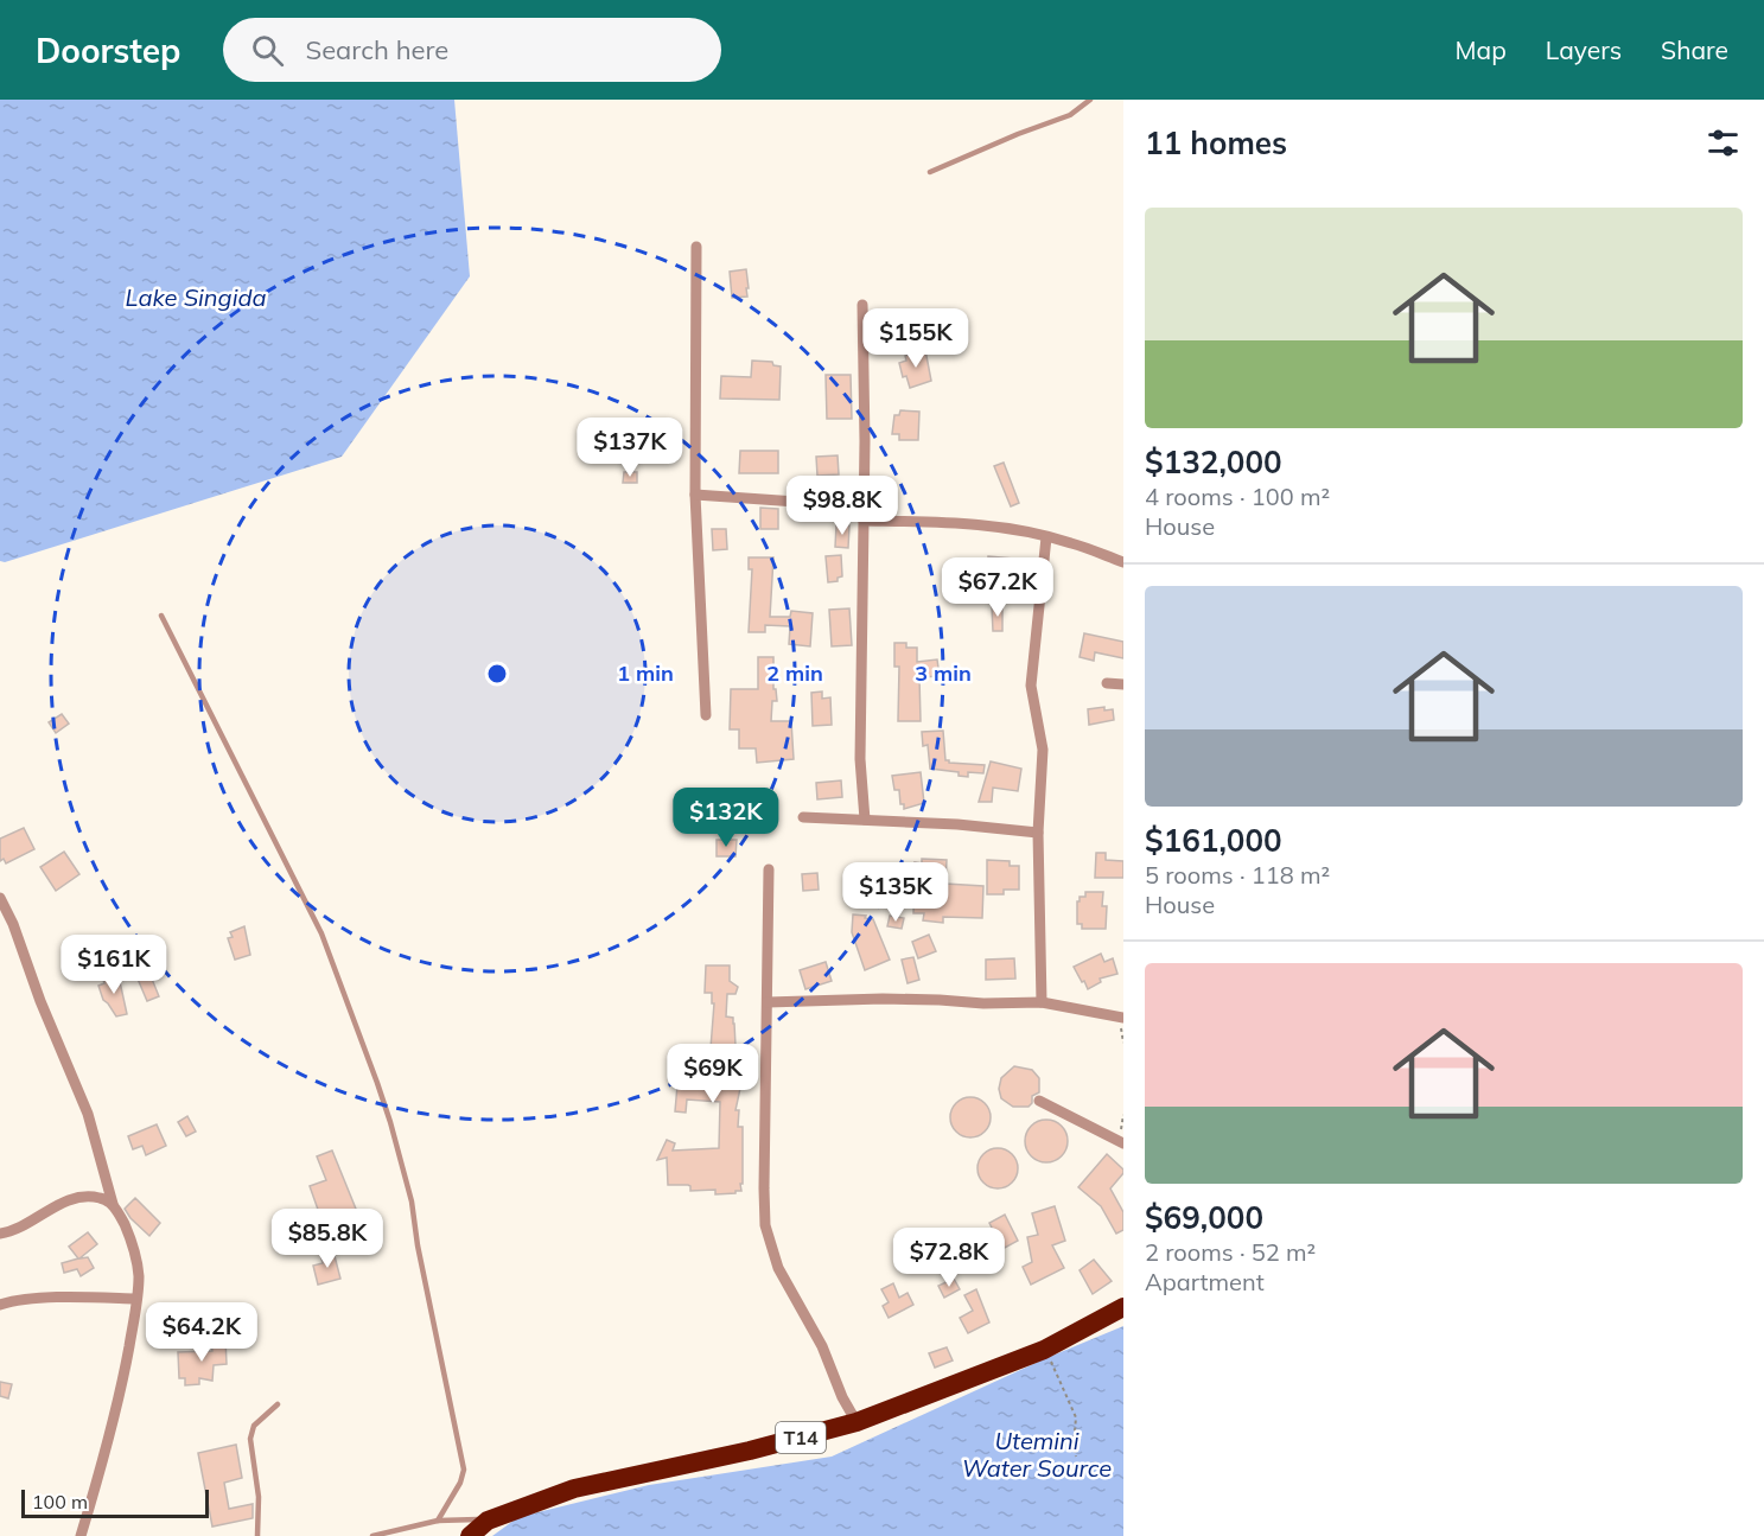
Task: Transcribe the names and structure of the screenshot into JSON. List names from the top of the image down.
{
  "streets": {
    "highway": ["T14"]
  },
  "water": ["Lake Singida", "Utemini Water Source"],
  "scale_bar": "100 m",
  "page": {
    "header": "Doorstep",
    "search": "Search here",
    "nav": ["Map", "Layers", "Share"],
    "heading": "11 homes",
    "list": [
      {
        "name": "$132,000",
        "note": "4 rooms · 100 m² · House"
      },
      {
        "name": "$161,000",
        "note": "5 rooms · 118 m² · House"
      },
      {
        "name": "$69,000",
        "note": "2 rooms · 52 m² · Apartment"
      }
    ],
    "price": [
      "$155K",
      "$137K",
      "$98.8K",
      "$67.2K",
      "$132K",
      "$135K",
      "$161K",
      "$69K",
      "$85.8K",
      "$72.8K",
      "$64.2K"
    ],
    "scale": "100 m"
  },
  "rings": ["1 min", "2 min", "3 min"]
}
